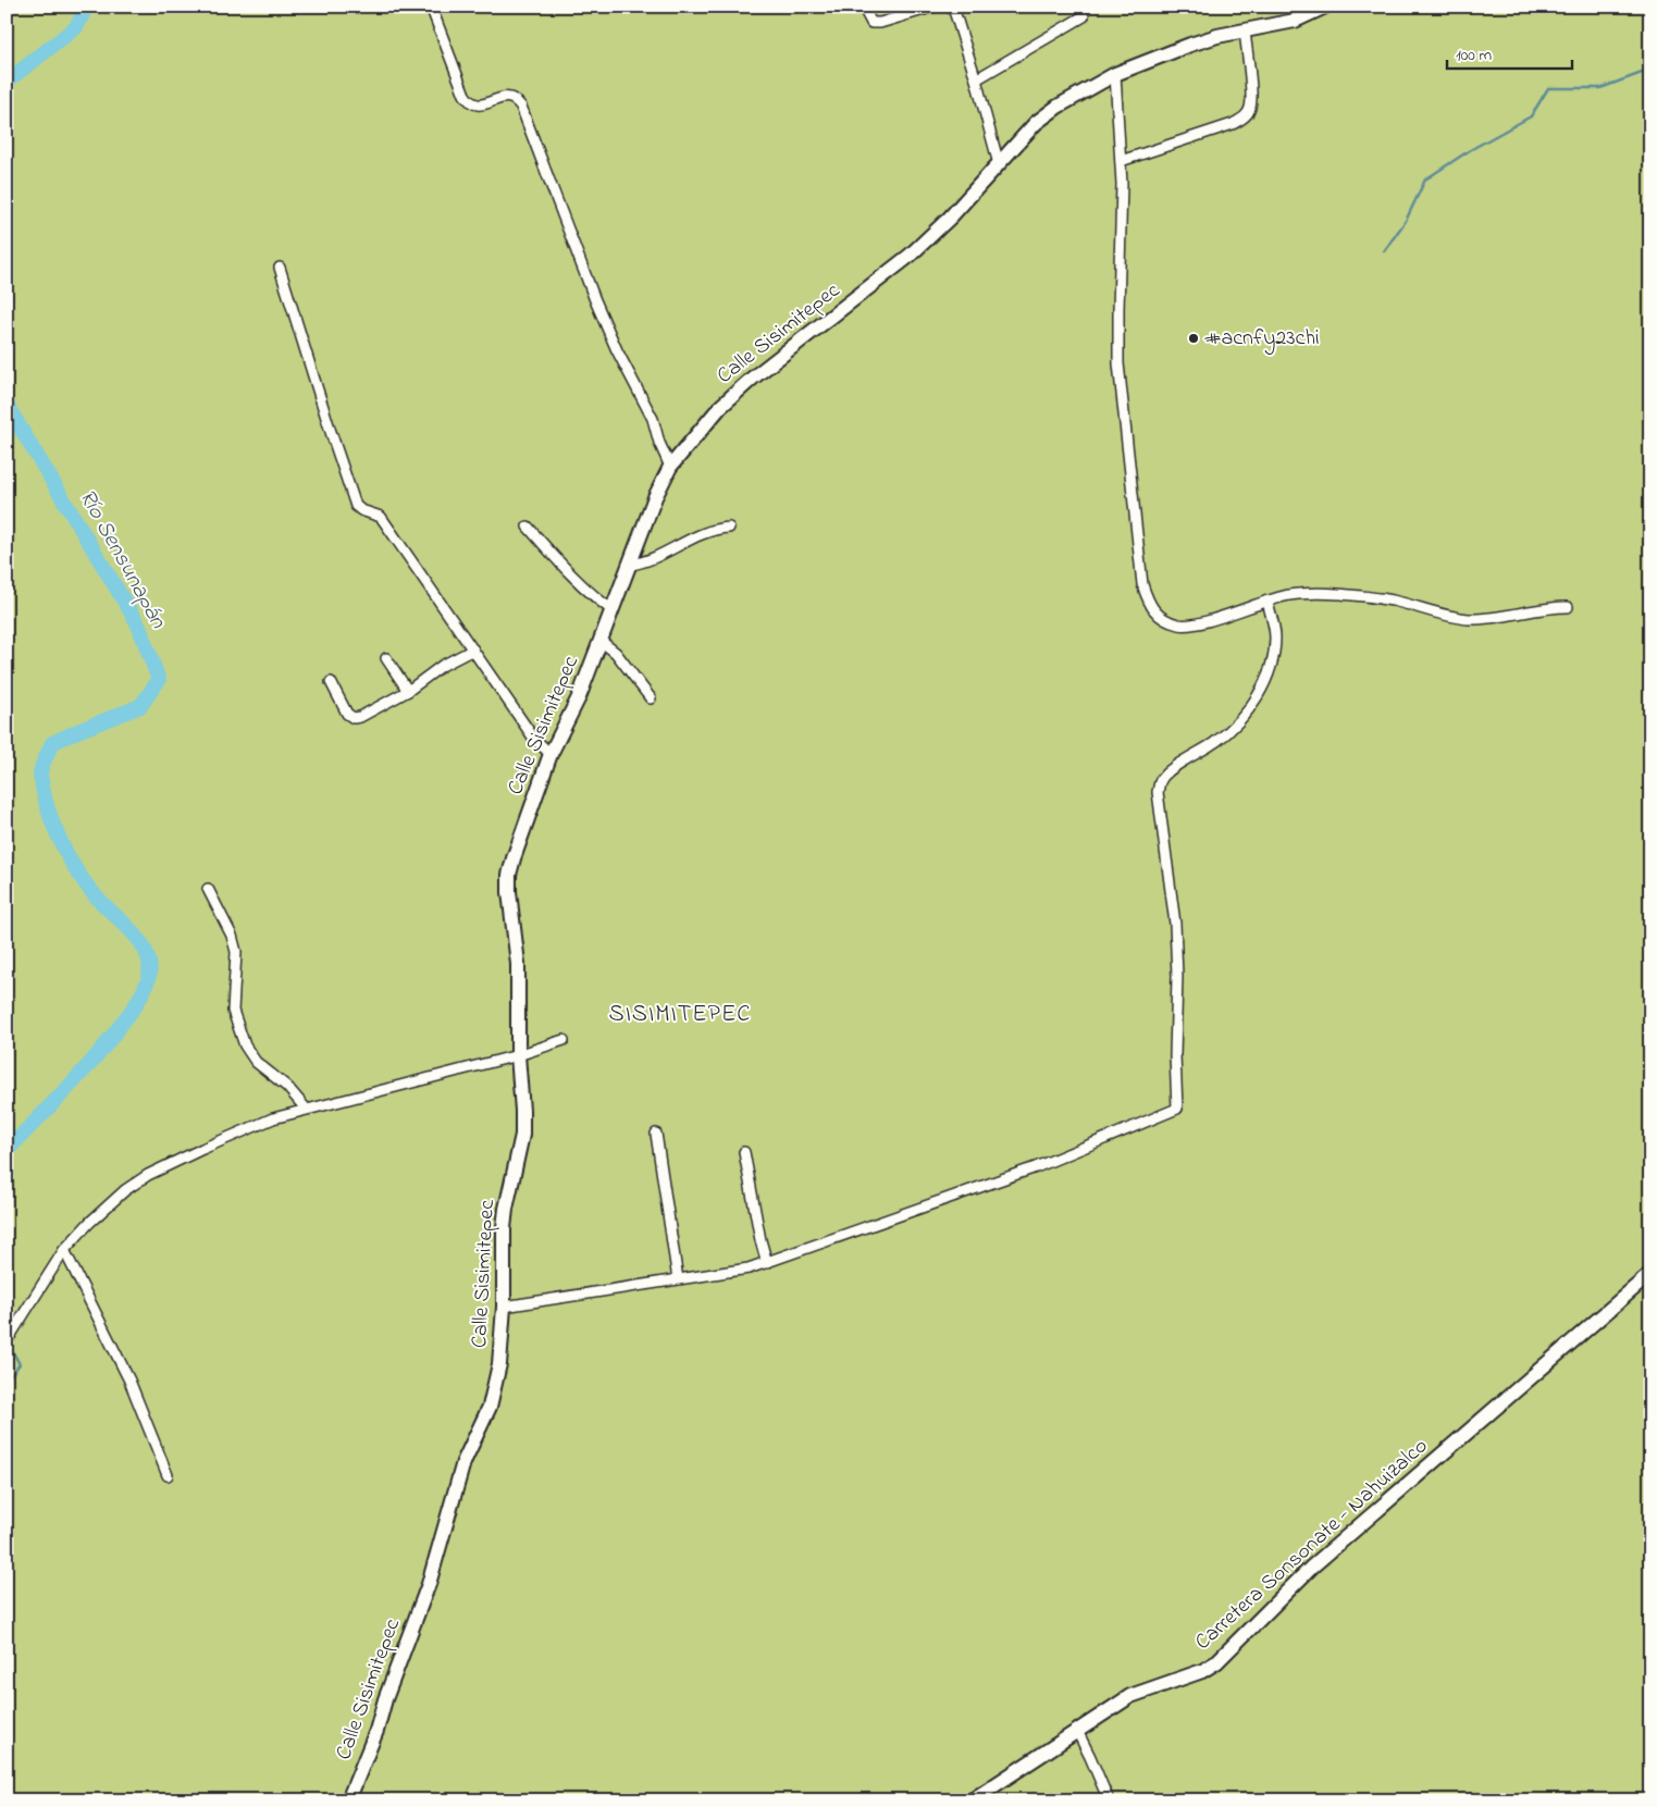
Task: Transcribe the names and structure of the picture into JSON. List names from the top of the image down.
{
  "streets": {
    "street": ["Calle Sisimitepec", "Carretera Sonsonate - Nahuizalco"]
  },
  "districts": ["SISIMITEPEC"],
  "water": ["Río Sensunapán"],
  "places": ["#acnfy23chi"],
  "scale_bar": "100 m"
}
